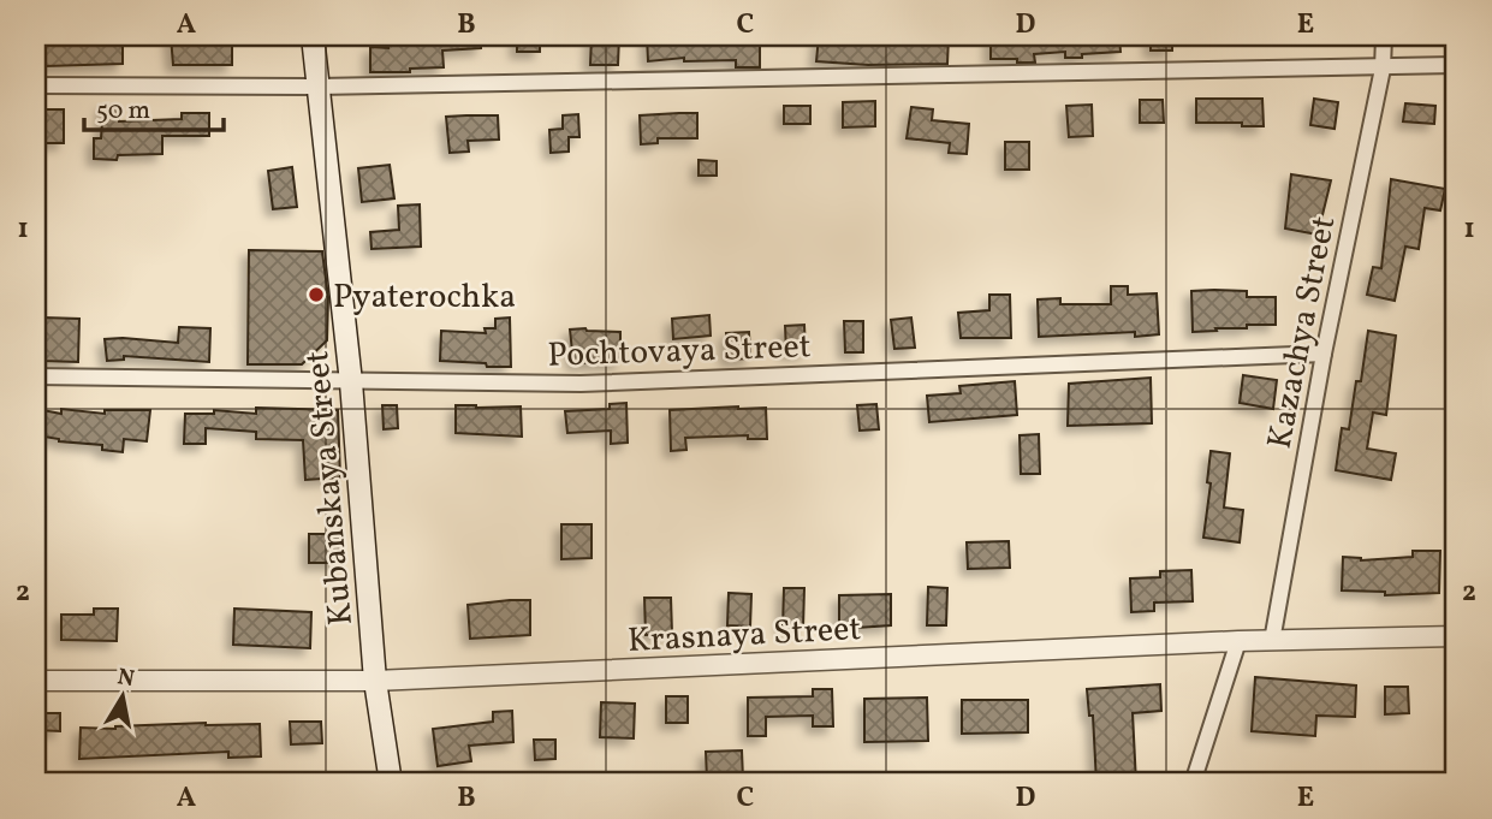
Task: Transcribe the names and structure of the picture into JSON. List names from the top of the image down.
{
  "streets": {
    "main road": ["Kubanskaya Street"],
    "street": ["Kazachya Street", "Pochtovaya Street", "Krasnaya Street"]
  },
  "crossings": [
    ["Kazachya Street", "Pochtovaya Street"],
    ["Kazachya Street", "Krasnaya Street"],
    ["Pochtovaya Street", "Kubanskaya Street"],
    ["Kubanskaya Street", "Krasnaya Street"]
  ],
  "places": ["Pyaterochka"],
  "scale_bar": "50 m",
  "north": "top",
  "grid": {
    "columns": [
      "A",
      "B",
      "C",
      "D",
      "E"
    ],
    "rows": ["1", "2"]
  }
}
